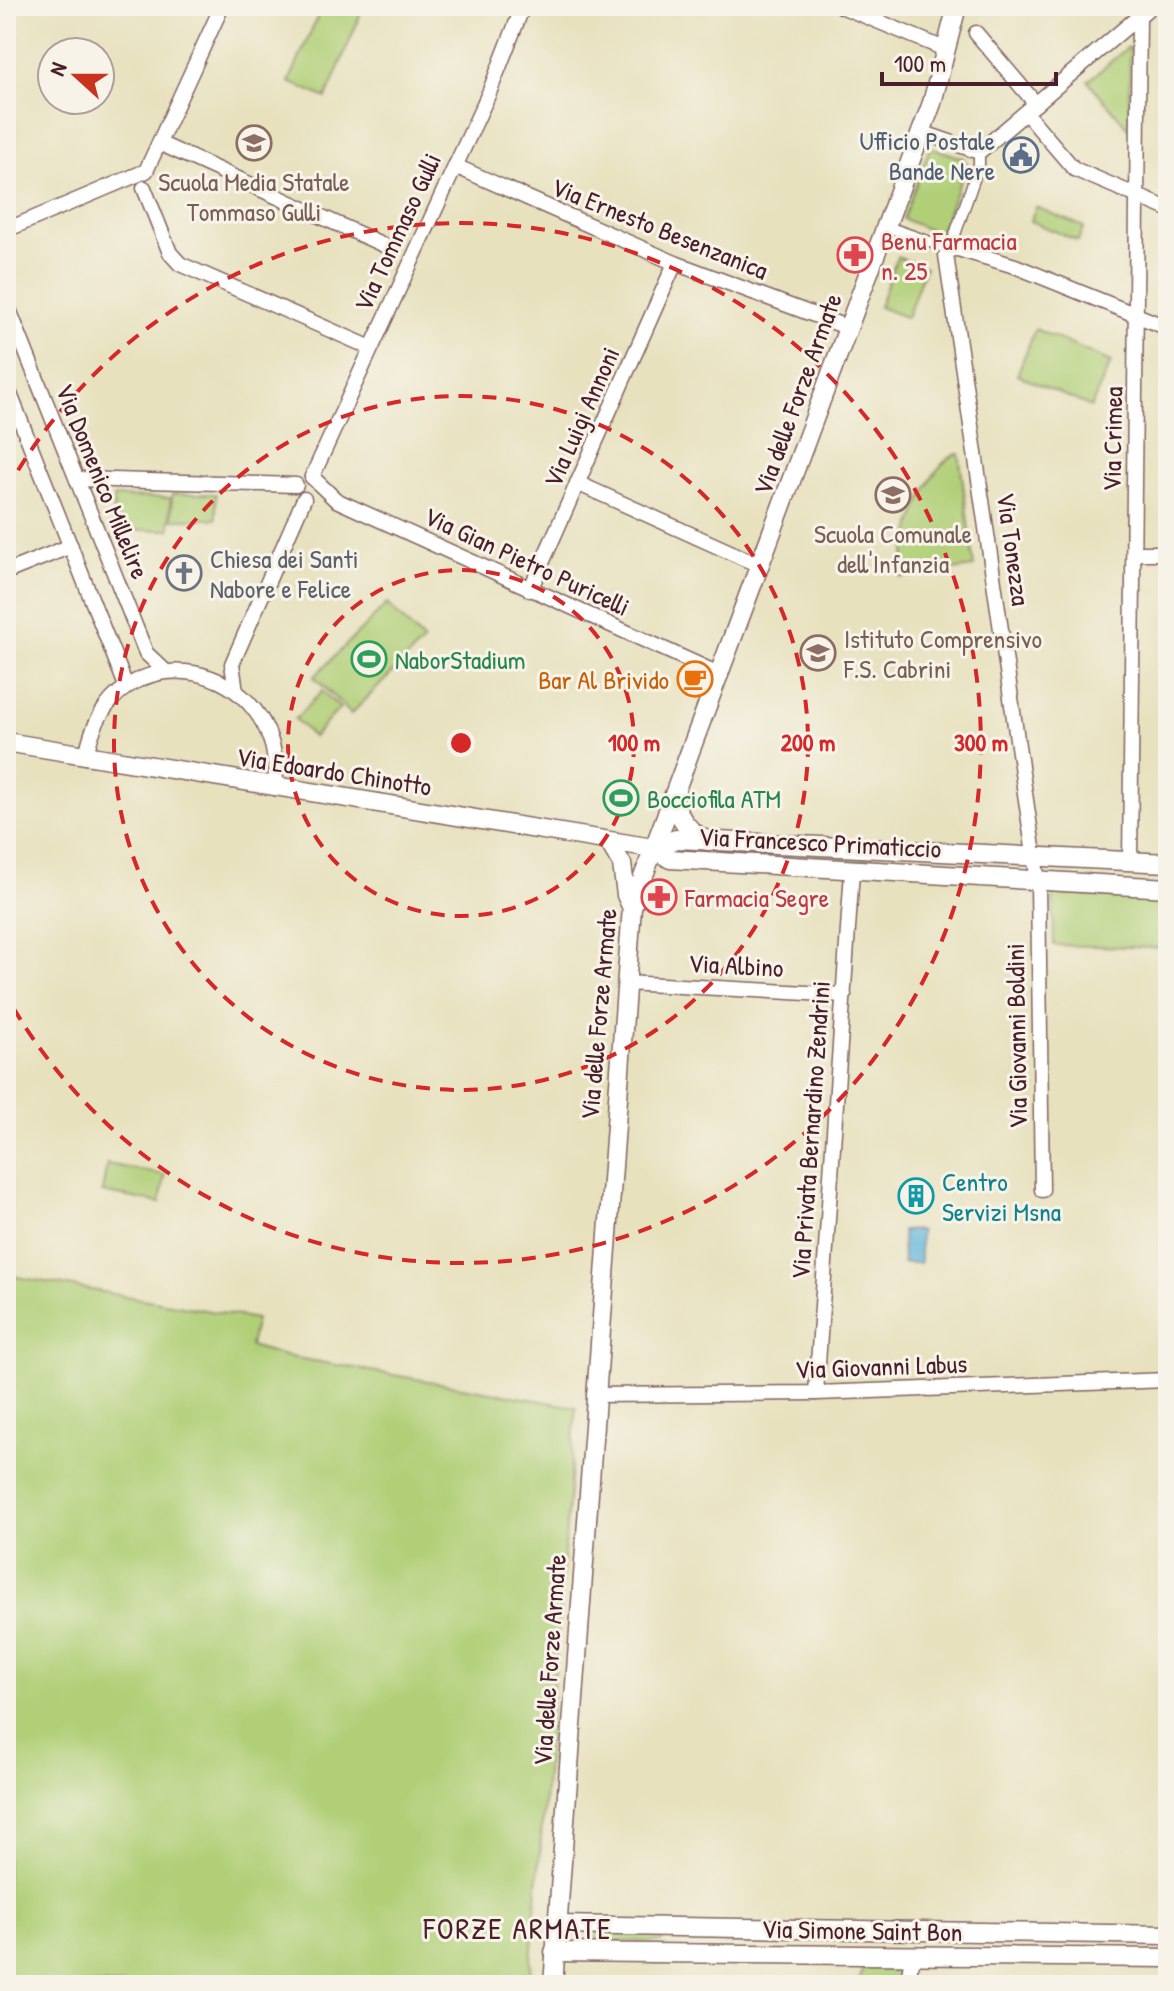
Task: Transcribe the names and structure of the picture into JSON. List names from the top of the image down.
{
  "streets": {
    "street": [
      "Via Ernesto Besenzanica",
      "Via Tommaso Gulli",
      "Via delle Forze Armate",
      "Via Luigi Annoni",
      "Via Crimea",
      "Via Domenico Millelire",
      "Via Tonezza",
      "Via Gian Pietro Puricelli",
      "Via Edoardo Chinotto",
      "Via Francesco Primaticcio",
      "Via Albino",
      "Via Giovanni Boldini",
      "Via Privata Bernardino Zendrini",
      "Via Giovanni Labus",
      "Via Simone Saint Bon"
    ]
  },
  "crossings": [
    ["Via Ernesto Besenzanica", "Via Tommaso Gulli"],
    ["Via Ernesto Besenzanica", "Via delle Forze Armate"],
    ["Via Ernesto Besenzanica", "Via Luigi Annoni"],
    ["Via Tommaso Gulli", "Via Gian Pietro Puricelli"],
    ["Via delle Forze Armate", "Via Gian Pietro Puricelli"],
    ["Via delle Forze Armate", "Via Edoardo Chinotto"],
    ["Via delle Forze Armate", "Via Francesco Primaticcio"],
    ["Via delle Forze Armate", "Via Albino"],
    ["Via delle Forze Armate", "Via Giovanni Labus"],
    ["Via delle Forze Armate", "Via Simone Saint Bon"],
    ["Via Luigi Annoni", "Via Gian Pietro Puricelli"],
    ["Via Crimea", "Via Francesco Primaticcio"],
    ["Via Tonezza", "Via Francesco Primaticcio"],
    ["Via Tonezza", "Via Giovanni Boldini"],
    ["Via Edoardo Chinotto", "Via Francesco Primaticcio"],
    ["Via Francesco Primaticcio", "Via Giovanni Boldini"],
    ["Via Francesco Primaticcio", "Via Privata Bernardino Zendrini"],
    ["Via Albino", "Via Privata Bernardino Zendrini"],
    ["Via Privata Bernardino Zendrini", "Via Giovanni Labus"]
  ],
  "districts": ["FORZE ARMATE"],
  "places": {
    "school or university": ["Scuola Media Statale Tommaso Gulli", "Scuola Comunale dell'Infanzia", "Istituto Comprensivo F.S. Cabrini"],
    "public building": ["Ufficio Postale Bande Nere"],
    "pharmacy": ["Benu Farmacia n. 25", "Farmacia Segre"],
    "church": ["Chiesa dei Santi Nabore e Felice"],
    "sports": ["NaborStadium", "Bocciofila ATM"],
    "cafe": ["Bar Al Brivido"],
    "building": ["Centro Servizi Msna"]
  },
  "scale_bar": "100 m",
  "north": "left",
  "rings": ["100 m", "200 m", "300 m"]
}
